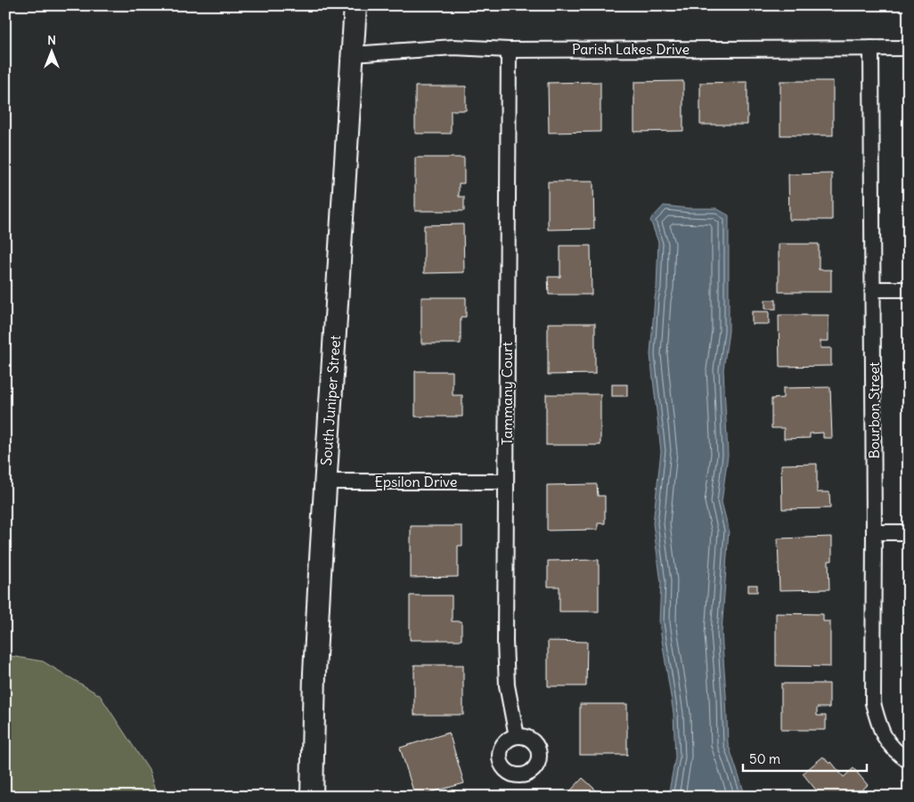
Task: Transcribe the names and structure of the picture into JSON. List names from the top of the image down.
{
  "streets": {
    "street": [
      "Parish Lakes Drive",
      "Tammany Court",
      "South Juniper Street",
      "Bourbon Street",
      "Epsilon Drive"
    ]
  },
  "crossings": [
    ["Parish Lakes Drive", "Tammany Court"],
    ["Parish Lakes Drive", "South Juniper Street"],
    ["Parish Lakes Drive", "Bourbon Street"],
    ["Tammany Court", "Epsilon Drive"],
    ["South Juniper Street", "Epsilon Drive"]
  ],
  "scale_bar": "50 m",
  "north": "top"
}
